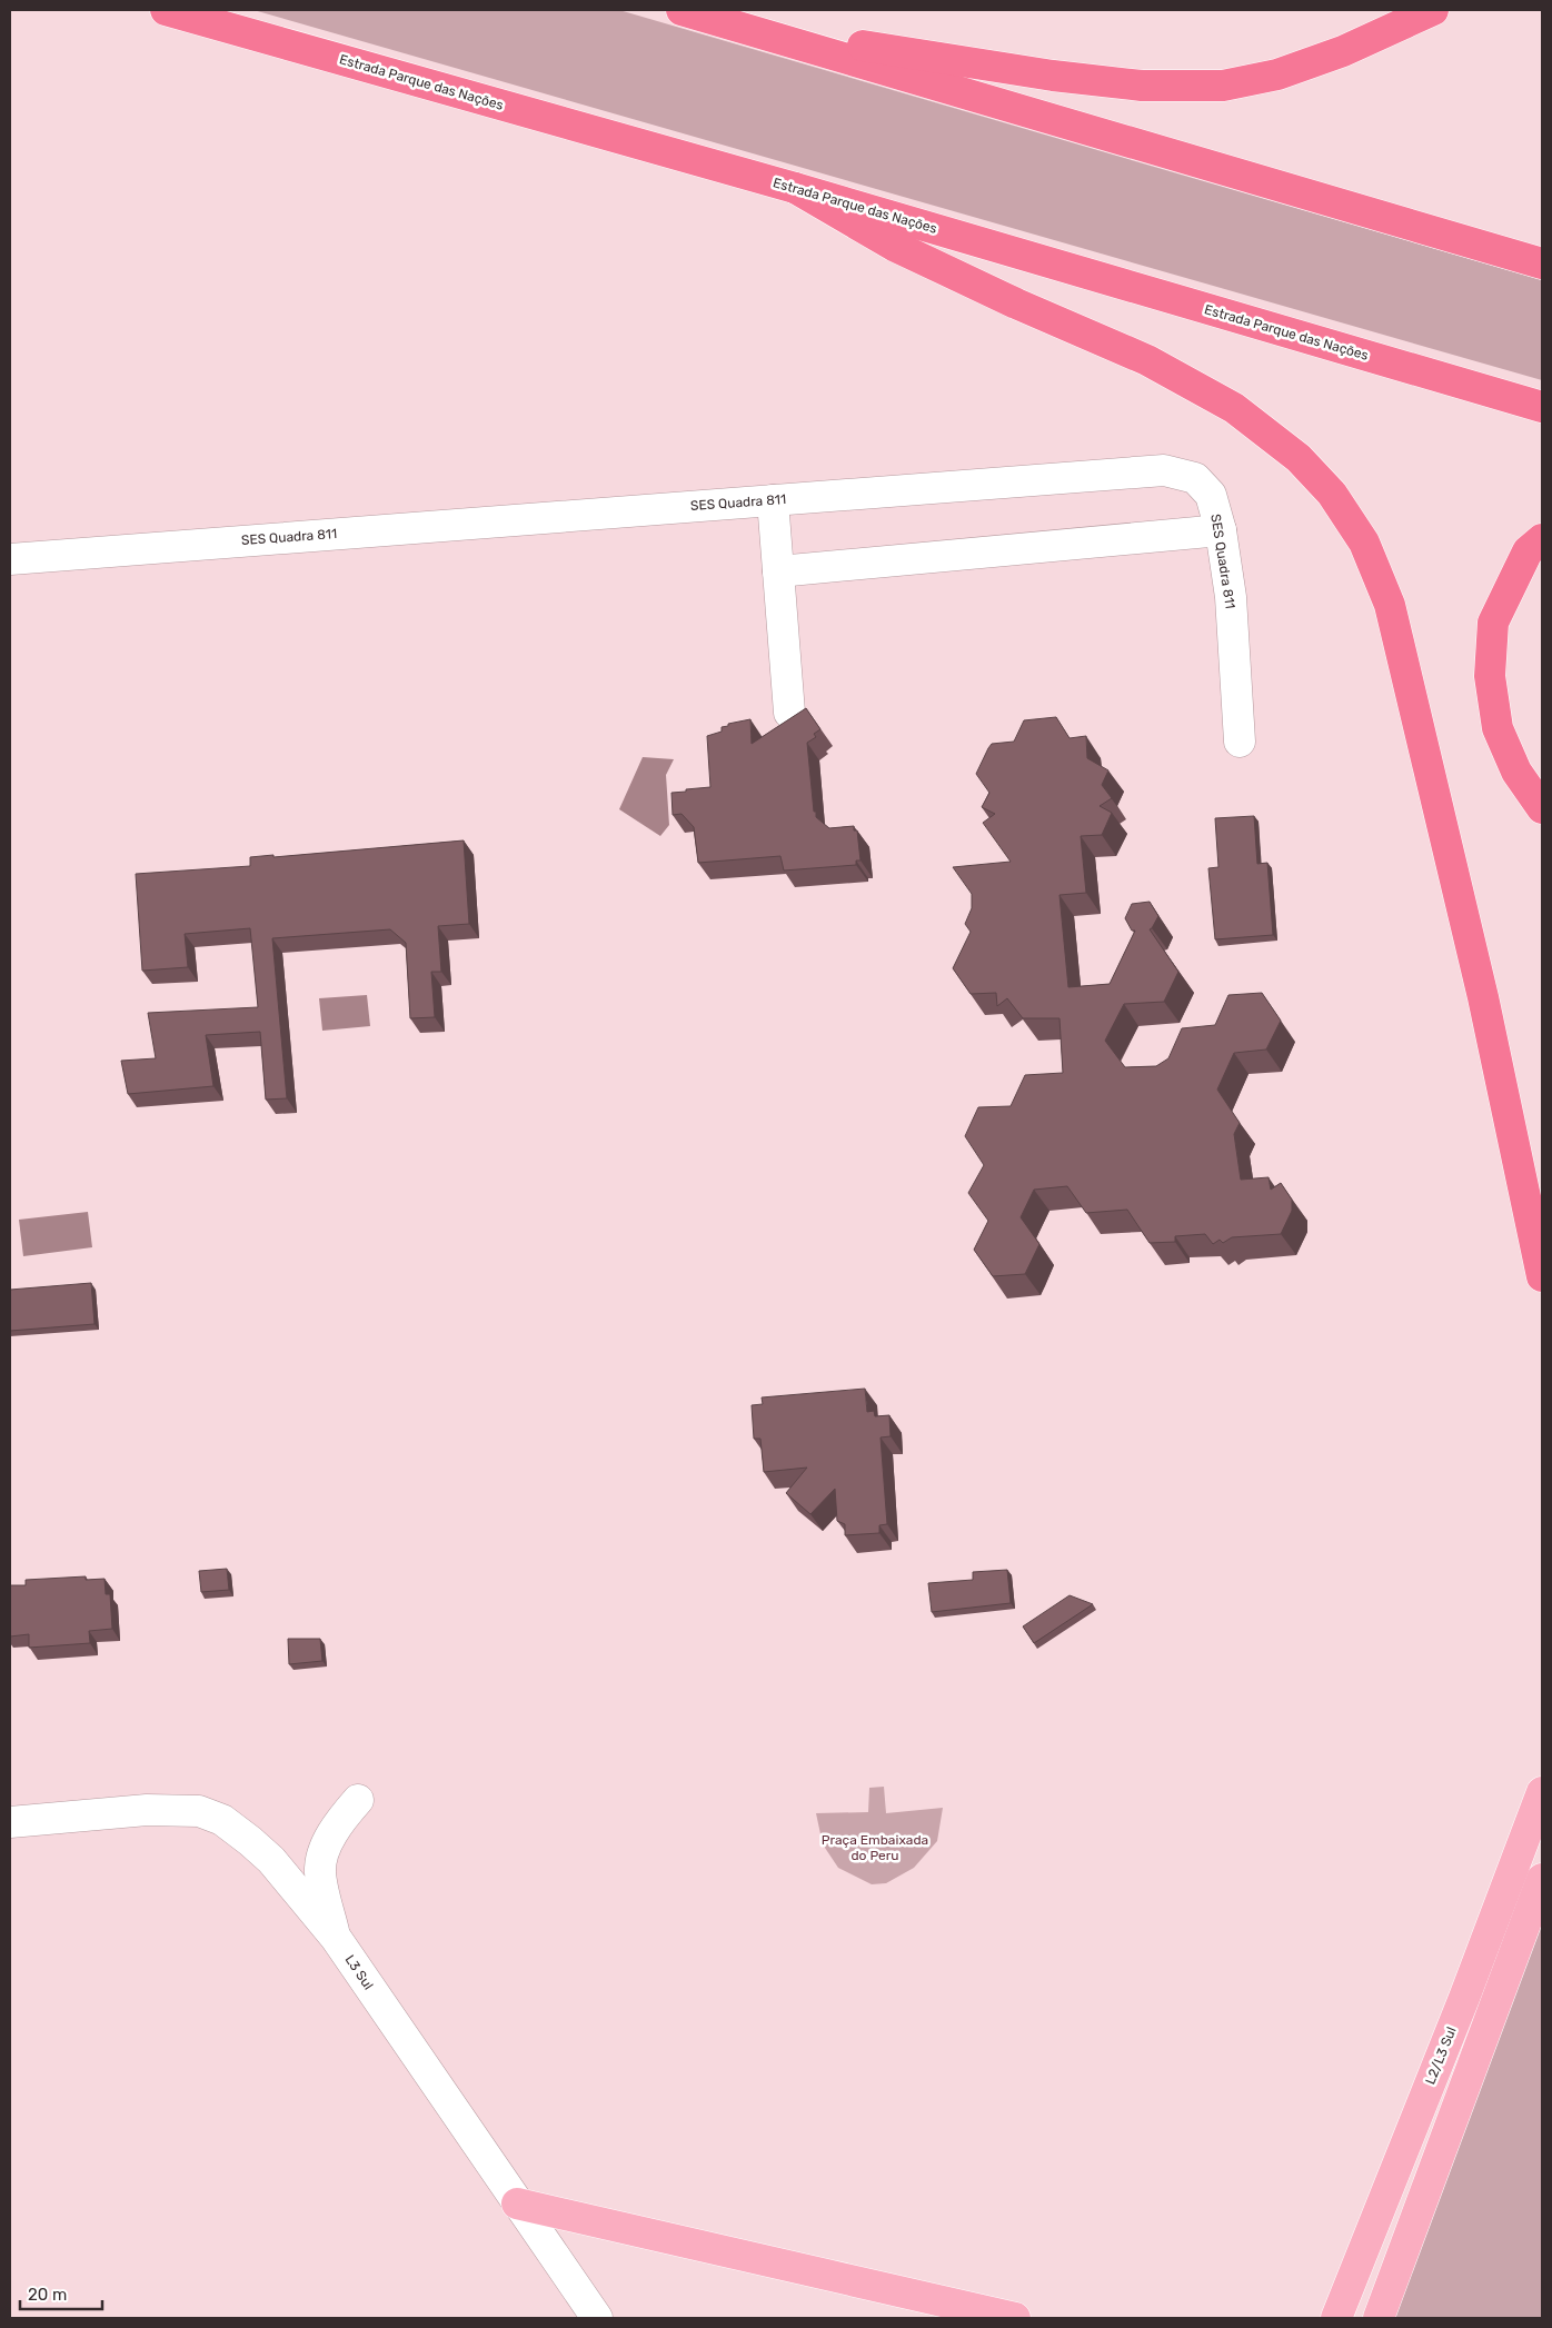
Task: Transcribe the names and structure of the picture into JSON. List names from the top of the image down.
{
  "streets": {
    "highway": ["Estrada Parque das Nações"],
    "main road": ["L2/L3 Sul"],
    "street": ["SES Quadra 811", "L3 Sul"]
  },
  "parks": ["Praça Embaixada do Peru"],
  "scale_bar": "20 m"
}
